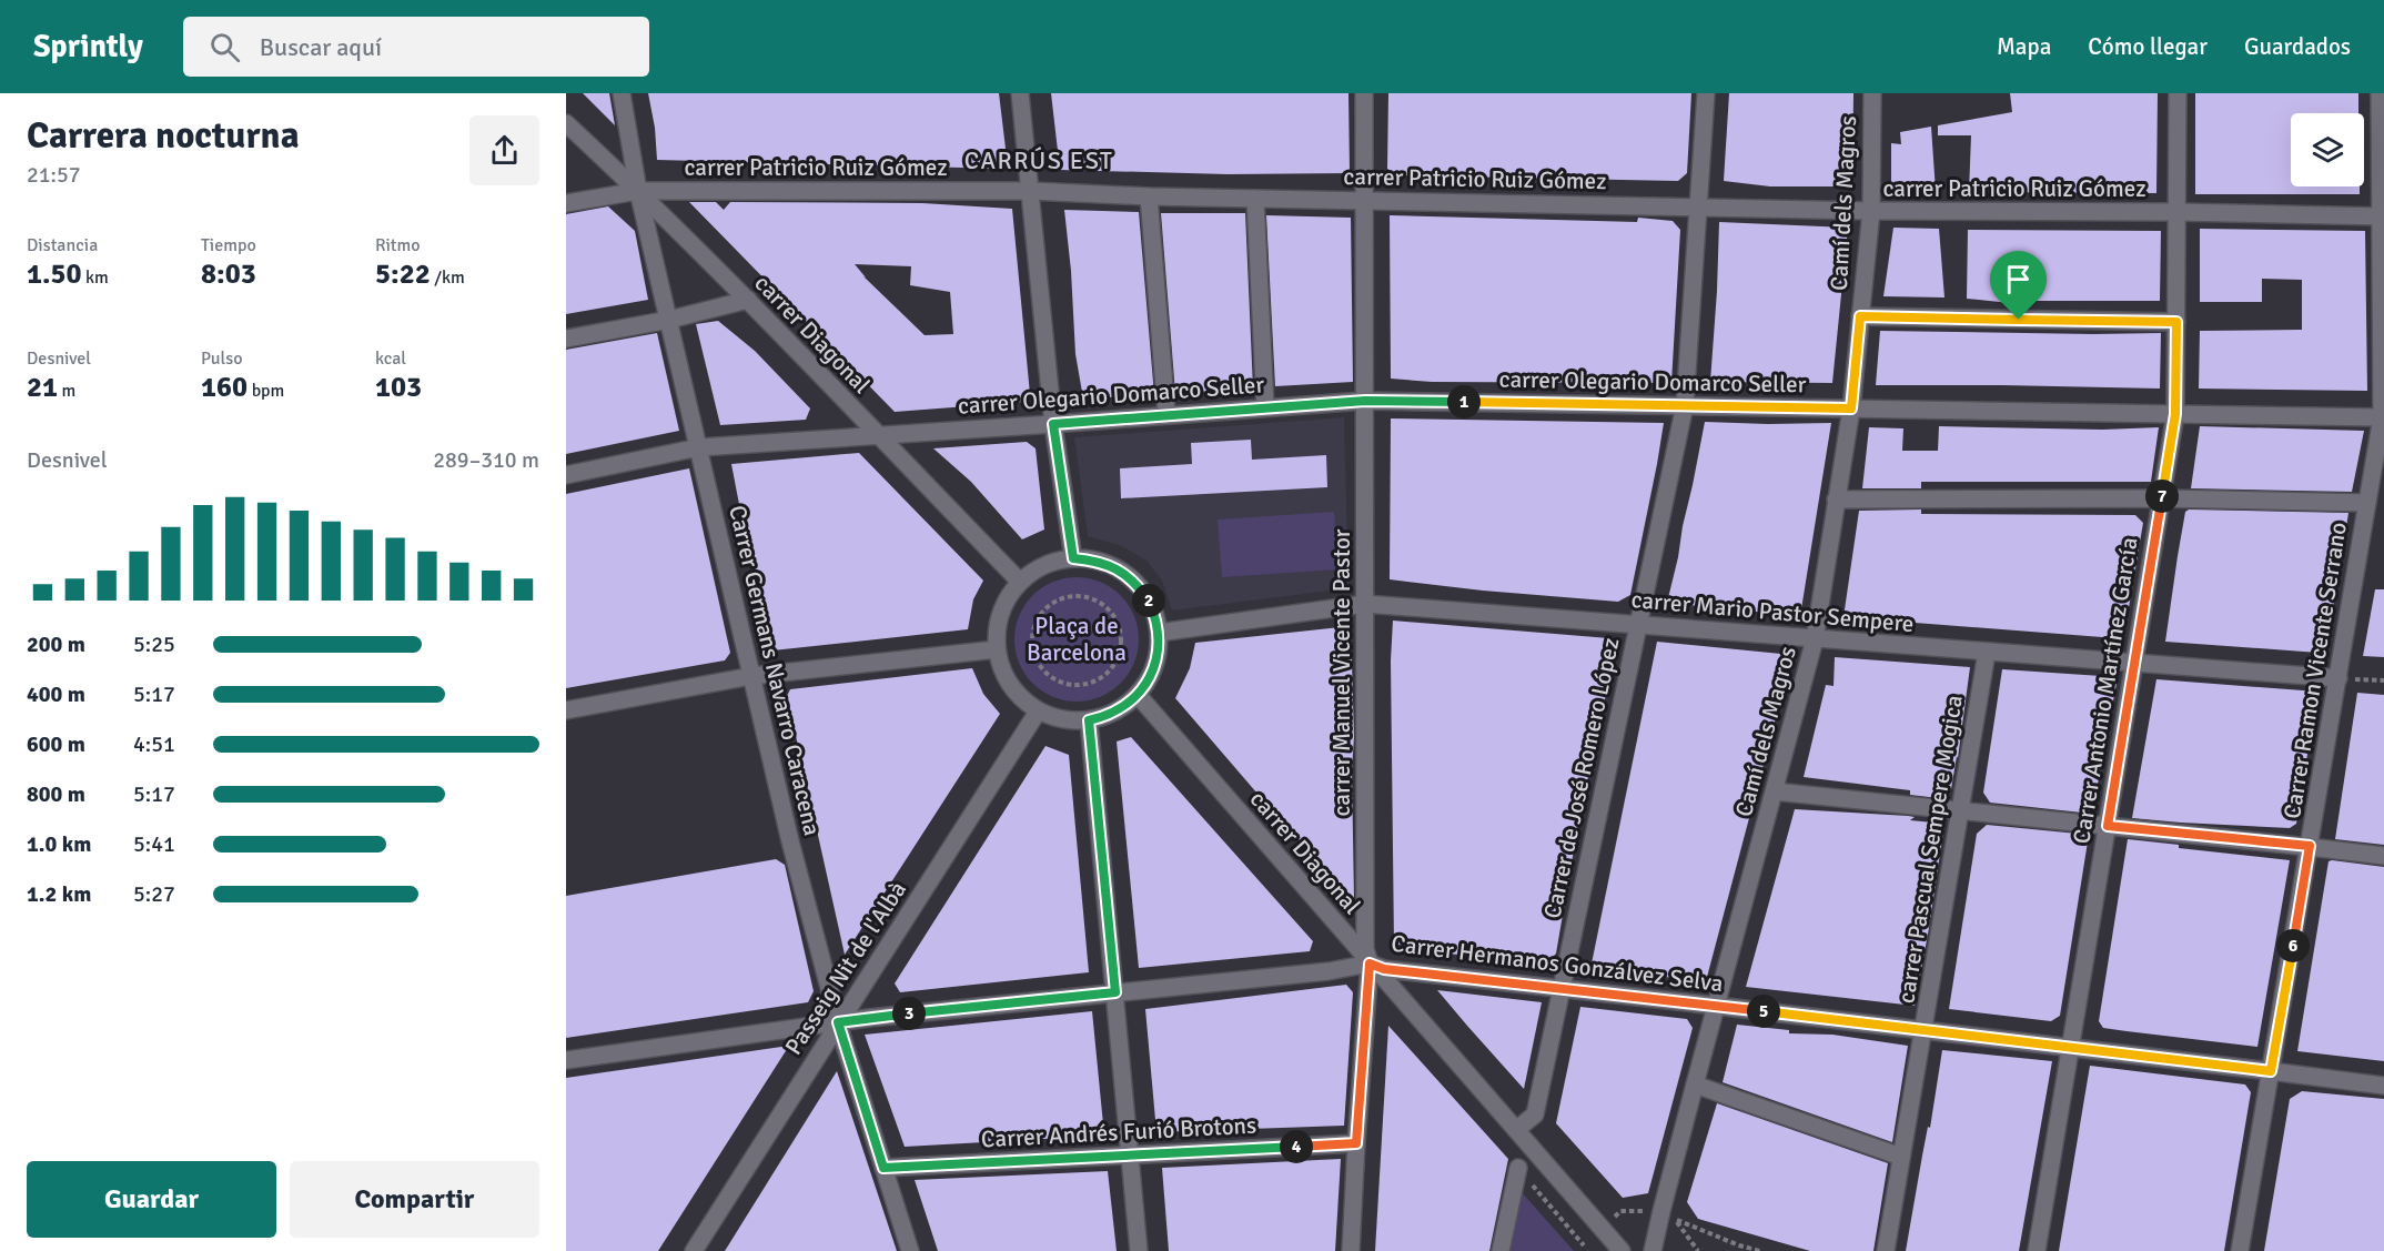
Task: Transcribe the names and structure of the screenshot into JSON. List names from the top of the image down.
{
  "streets": {
    "street": [
      "carrer Patricio Ruiz Gómez",
      "Camí dels Magros",
      "carrer Diagonal",
      "carrer Olegario Domarco Seller",
      "carrer Mario Pastor Sempere",
      "Carrer Germans Navarro Caracena",
      "Carrer Ramon Vicente Serrano",
      "carrer Manuel Vicente Pastor",
      "Carrer Antonio Martínez García",
      "Carrer de José Romero López",
      "carrer Pascual Sempere Mogica",
      "Carrer Hermanos Gonzálvez Selva",
      "Passeig Nit de l'Albà",
      "Carrer Andrés Furió Brotons"
    ]
  },
  "crossings": [
    ["carrer Patricio Ruiz Gómez", "Camí dels Magros"],
    ["carrer Patricio Ruiz Gómez", "carrer Diagonal"],
    ["carrer Patricio Ruiz Gómez", "Carrer Germans Navarro Caracena"],
    ["carrer Patricio Ruiz Gómez", "Carrer Ramon Vicente Serrano"],
    ["carrer Patricio Ruiz Gómez", "carrer Manuel Vicente Pastor"],
    ["carrer Patricio Ruiz Gómez", "Carrer Antonio Martínez García"],
    ["carrer Patricio Ruiz Gómez", "Carrer de José Romero López"],
    ["Camí dels Magros", "carrer Olegario Domarco Seller"],
    ["Camí dels Magros", "carrer Mario Pastor Sempere"],
    ["Camí dels Magros", "Carrer Hermanos Gonzálvez Selva"],
    ["carrer Diagonal", "carrer Olegario Domarco Seller"],
    ["carrer Diagonal", "Carrer Germans Navarro Caracena"],
    ["carrer Diagonal", "carrer Manuel Vicente Pastor"],
    ["carrer Diagonal", "Carrer de José Romero López"],
    ["carrer Diagonal", "Carrer Hermanos Gonzálvez Selva"],
    ["carrer Olegario Domarco Seller", "Carrer Germans Navarro Caracena"],
    ["carrer Olegario Domarco Seller", "Carrer Ramon Vicente Serrano"],
    ["carrer Olegario Domarco Seller", "carrer Manuel Vicente Pastor"],
    ["carrer Olegario Domarco Seller", "Carrer Antonio Martínez García"],
    ["carrer Olegario Domarco Seller", "Carrer de José Romero López"],
    ["carrer Mario Pastor Sempere", "Carrer Ramon Vicente Serrano"],
    ["carrer Mario Pastor Sempere", "carrer Manuel Vicente Pastor"],
    ["carrer Mario Pastor Sempere", "Carrer Antonio Martínez García"],
    ["carrer Mario Pastor Sempere", "Carrer de José Romero López"],
    ["carrer Mario Pastor Sempere", "carrer Pascual Sempere Mogica"],
    ["Carrer Germans Navarro Caracena", "Carrer Hermanos Gonzálvez Selva"],
    ["Carrer Germans Navarro Caracena", "Passeig Nit de l'Albà"],
    ["Carrer Germans Navarro Caracena", "Carrer Andrés Furió Brotons"],
    ["Carrer Ramon Vicente Serrano", "Carrer Hermanos Gonzálvez Selva"],
    ["carrer Manuel Vicente Pastor", "Carrer Hermanos Gonzálvez Selva"],
    ["carrer Manuel Vicente Pastor", "Carrer Andrés Furió Brotons"],
    ["Carrer Antonio Martínez García", "Carrer Hermanos Gonzálvez Selva"],
    ["Carrer de José Romero López", "Carrer Hermanos Gonzálvez Selva"],
    ["carrer Pascual Sempere Mogica", "Carrer Hermanos Gonzálvez Selva"],
    ["Carrer Hermanos Gonzálvez Selva", "Passeig Nit de l'Albà"]
  ],
  "districts": ["CARRÚS EST"],
  "parks": ["Plaça de Barcelona"],
  "page": {
    "header": "Sprintly",
    "search": "Buscar aquí",
    "nav": ["Mapa", "Cómo llegar", "Guardados"],
    "heading": ["Carrera nocturna", "21:57"],
    "stats": [
      ["Distancia", "1.50 km"],
      ["Tiempo", "8:03"],
      ["Ritmo", "5:22 /km"],
      ["Desnivel", "21 m"],
      ["Pulso", "160 bpm"],
      ["kcal", "103"]
    ],
    "pins": [
      "1",
      "7",
      "2",
      "6",
      "5",
      "3",
      "4"
    ],
    "chart": ["Desnivel", "289–310 m"],
    "list": [
      {
        "name": "200 m",
        "note": "5:25"
      },
      {
        "name": "400 m",
        "note": "5:17"
      },
      {
        "name": "600 m",
        "note": "4:51"
      },
      {
        "name": "800 m",
        "note": "5:17"
      },
      {
        "name": "1.0 km",
        "note": "5:41"
      },
      {
        "name": "1.2 km",
        "note": "5:27"
      }
    ],
    "buttons": ["Guardar", "Compartir"]
  }
}
